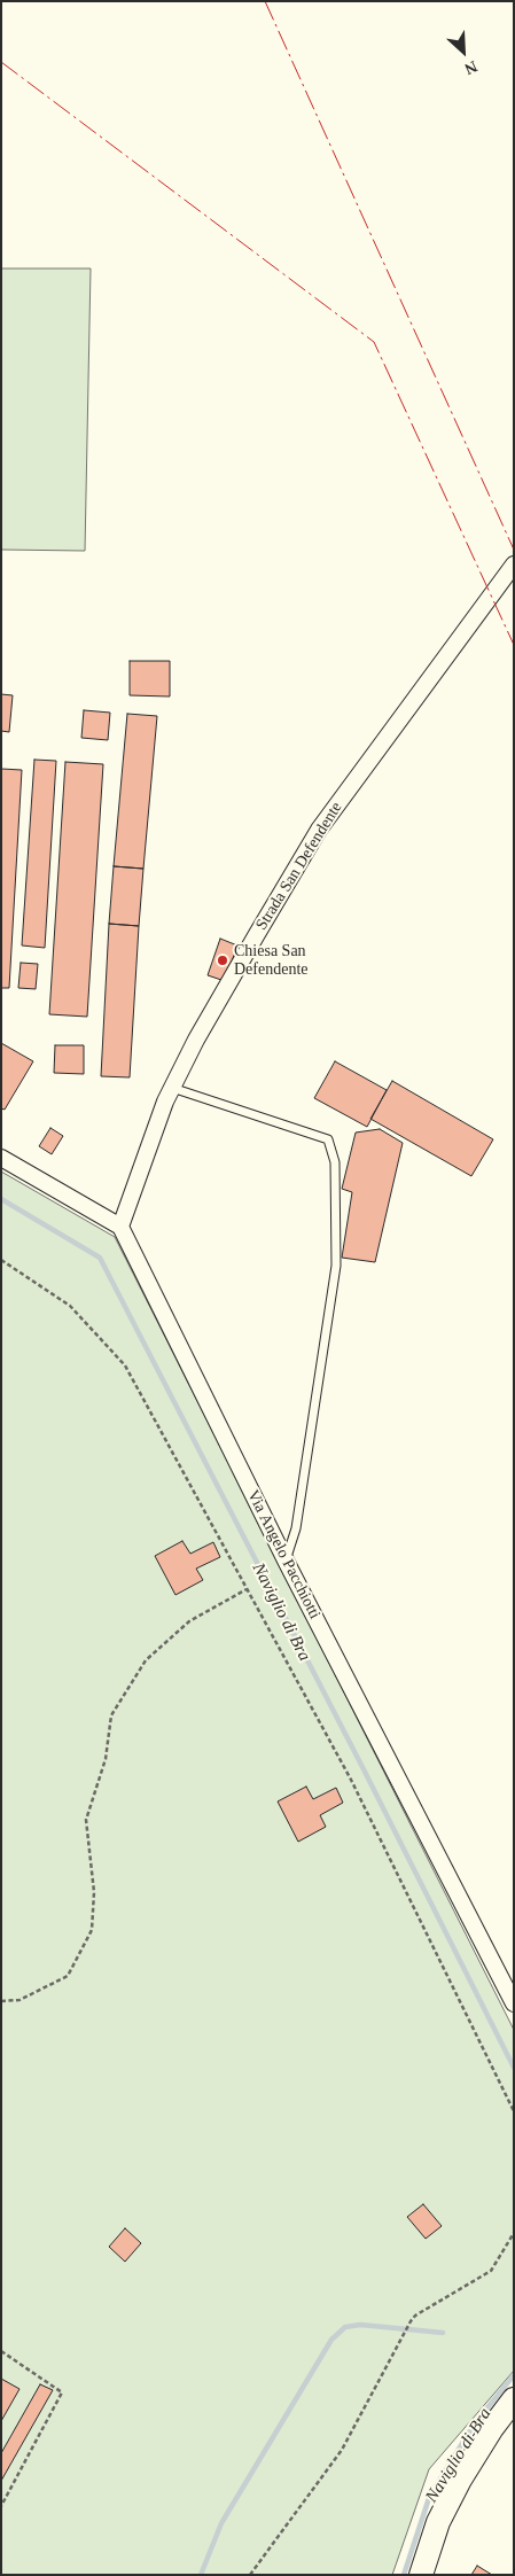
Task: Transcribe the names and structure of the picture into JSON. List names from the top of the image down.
{
  "streets": {
    "street": ["Strada San Defendente", "Via Angelo Pacchiotti"]
  },
  "crossings": [
    ["Strada San Defendente", "Via Angelo Pacchiotti"]
  ],
  "water": ["Naviglio di Bra"],
  "places": ["Chiesa San Defendente"],
  "north": "bottom right"
}
